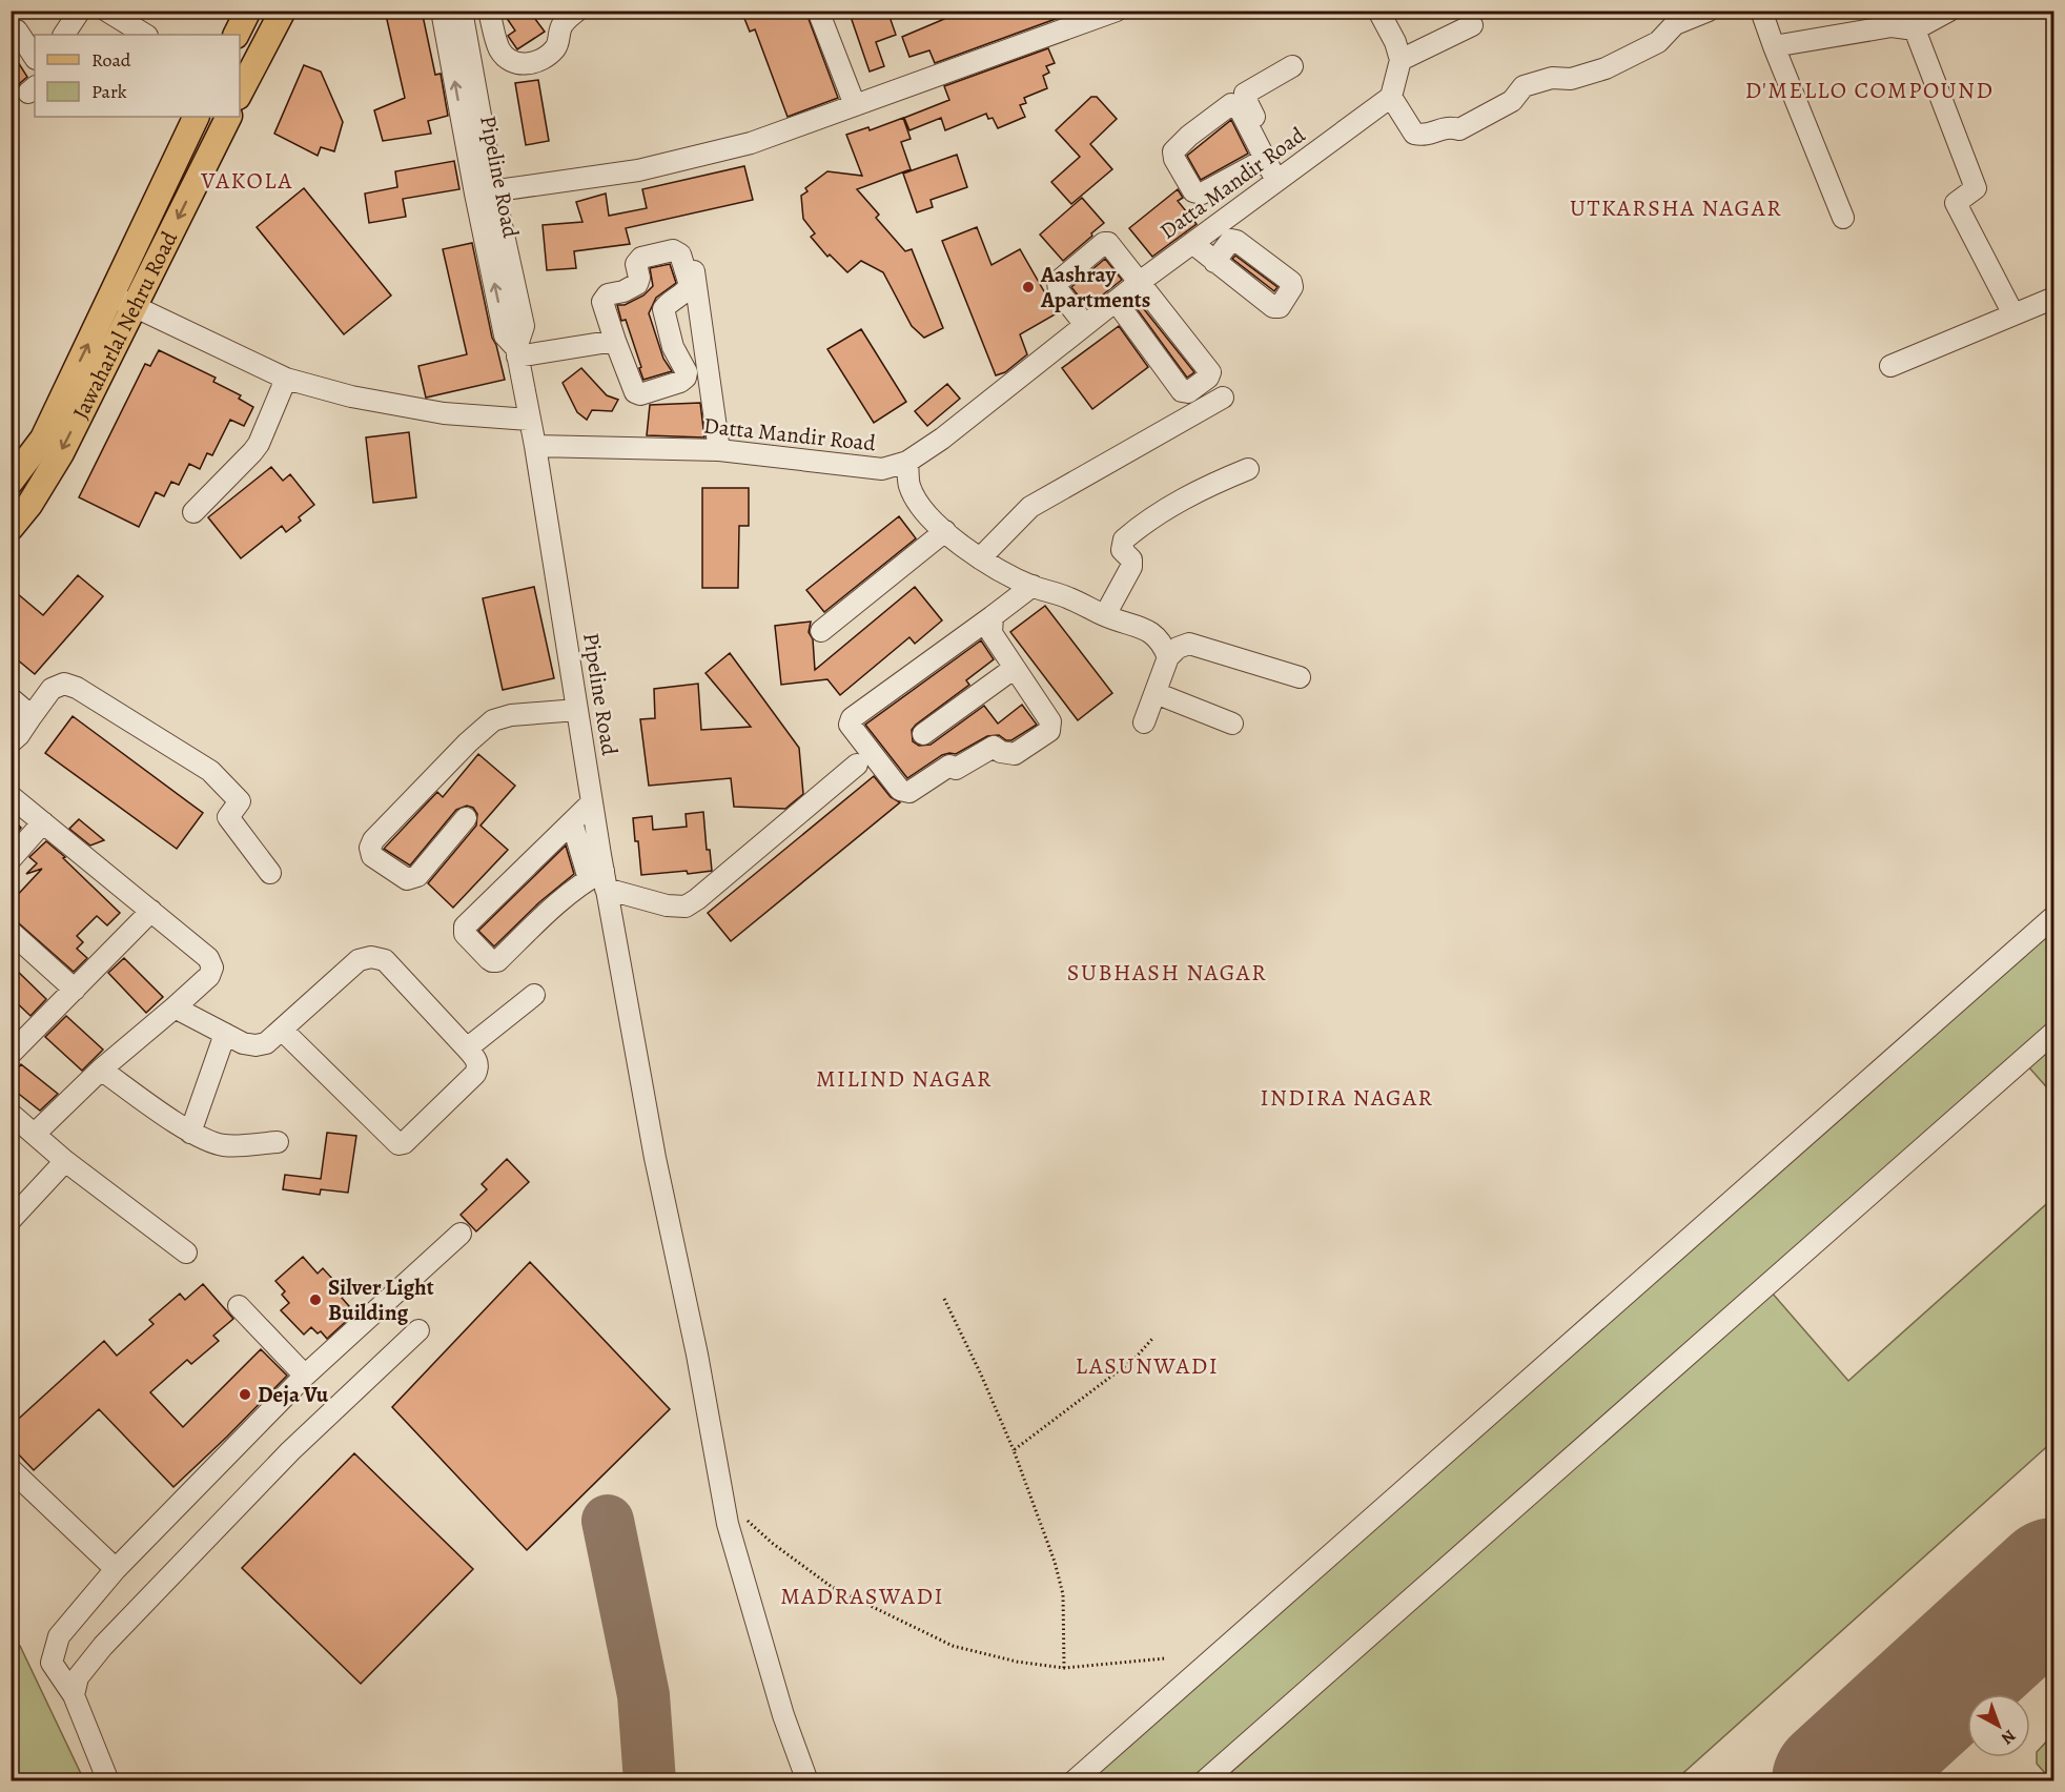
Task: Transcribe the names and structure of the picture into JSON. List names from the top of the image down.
{
  "streets": {
    "main road": ["Jawaharlal Nehru Road"],
    "street": ["Pipeline Road", "Datta Mandir Road"]
  },
  "crossings": [
    ["Pipeline Road", "Datta Mandir Road"]
  ],
  "districts": [
    "D'MELLO COMPOUND",
    "VAKOLA",
    "UTKARSHA NAGAR",
    "SUBHASH NAGAR",
    "MILIND NAGAR",
    "INDIRA NAGAR",
    "LASUNWADI",
    "MADRASWADI"
  ],
  "places": ["Aashray Apartments", "Silver Light Building", "Deja Vu"],
  "legend": ["Road", "Park"],
  "north": "bottom right"
}
